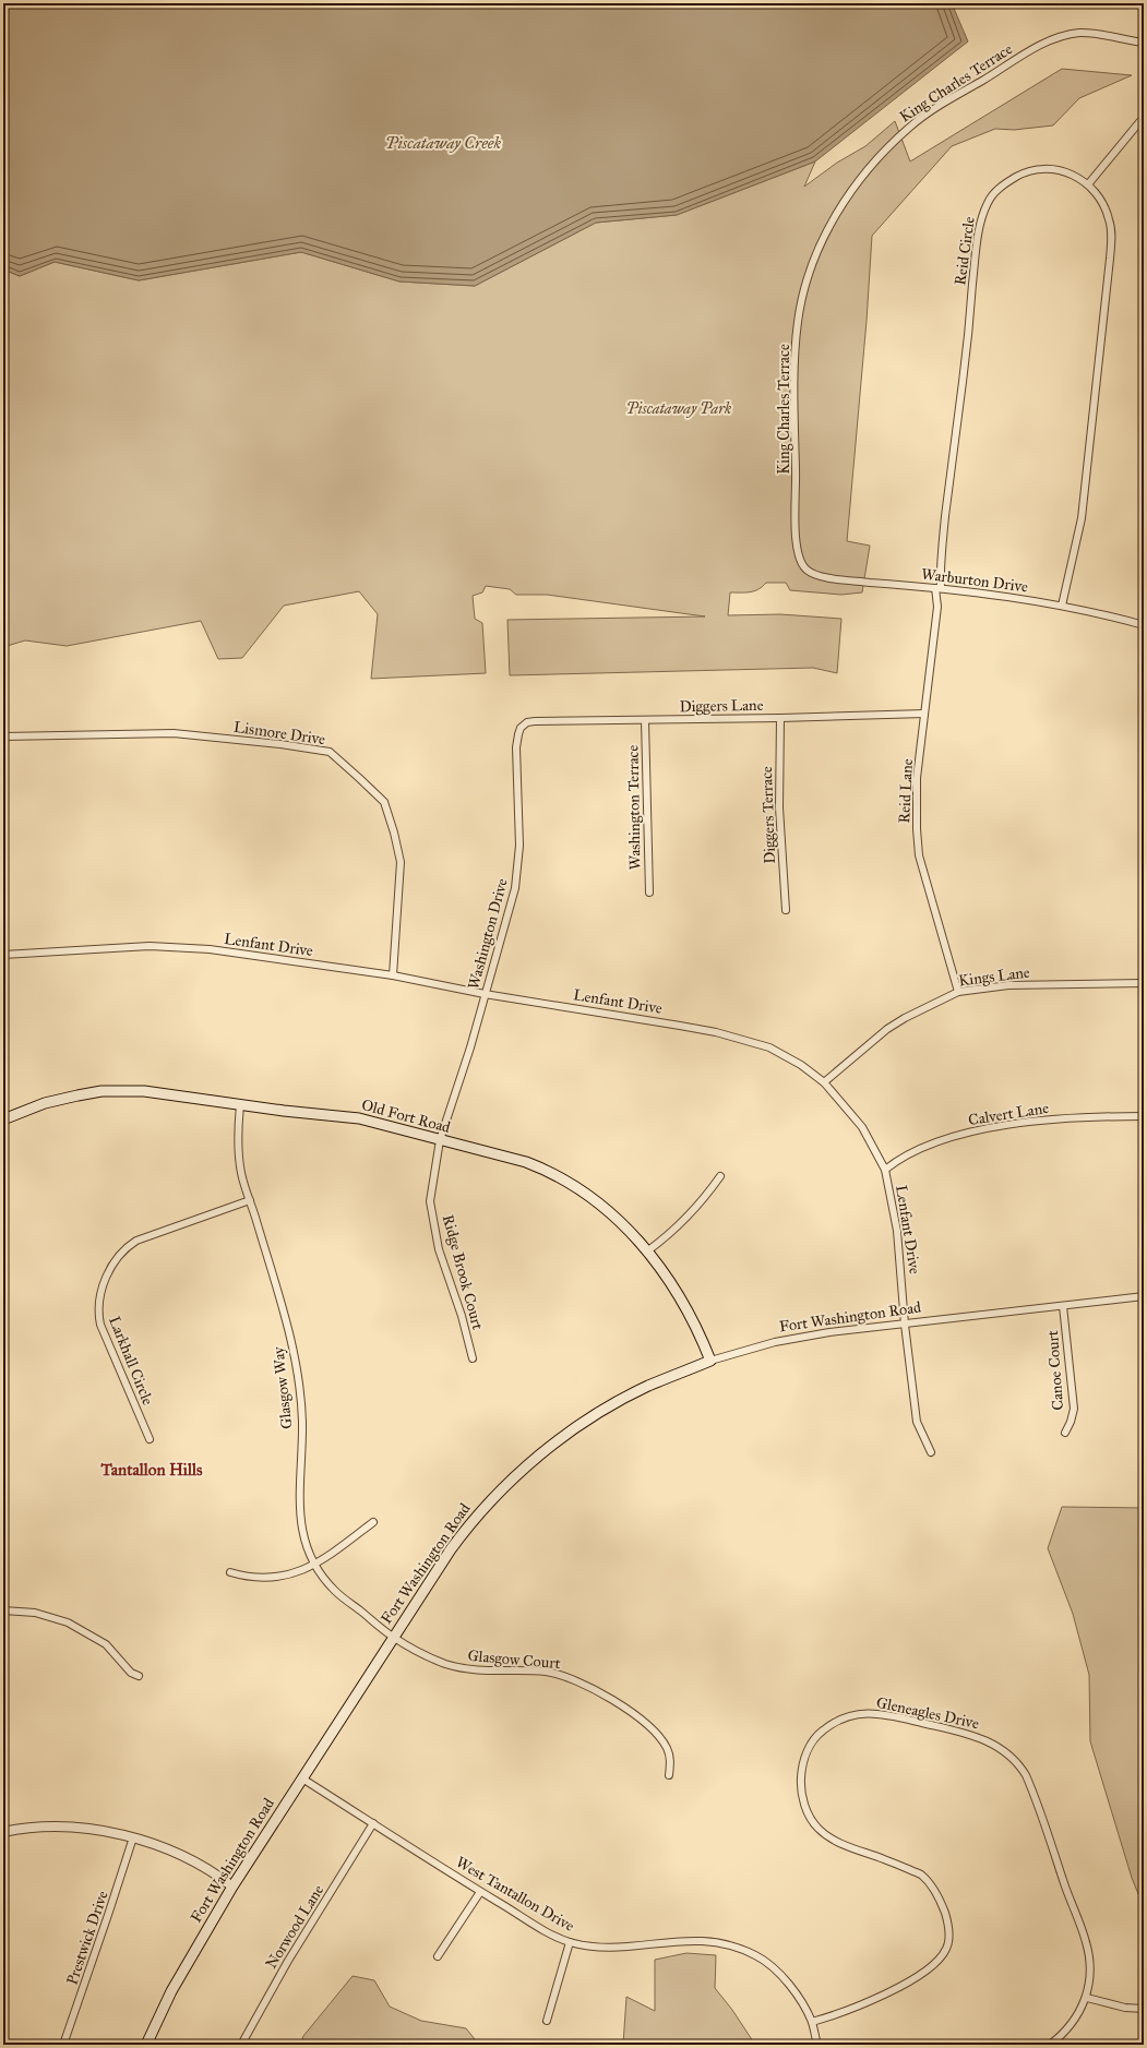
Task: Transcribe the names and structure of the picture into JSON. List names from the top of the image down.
{
  "streets": {
    "main road": ["Old Fort Road", "Fort Washington Road"],
    "street": [
      "King Charles Terrace",
      "Reid Circle",
      "Warburton Drive",
      "Diggers Lane",
      "Lismore Drive",
      "Reid Lane",
      "Washington Terrace",
      "Diggers Terrace",
      "Washington Drive",
      "Lenfant Drive",
      "Kings Lane",
      "Calvert Lane",
      "Ridge Brook Court",
      "Larkhall Circle",
      "Canoe Court",
      "Glasgow Way",
      "Glasgow Court",
      "Gleneagles Drive",
      "West Tantallon Drive",
      "Norwood Lane",
      "Prestwick Drive"
    ]
  },
  "crossings": [
    ["King Charles Terrace", "Warburton Drive"],
    ["Reid Circle", "Warburton Drive"],
    ["Reid Circle", "Reid Lane"],
    ["Warburton Drive", "Reid Lane"],
    ["Diggers Lane", "Reid Lane"],
    ["Diggers Lane", "Washington Terrace"],
    ["Diggers Lane", "Diggers Terrace"],
    ["Diggers Lane", "Washington Drive"],
    ["Lismore Drive", "Lenfant Drive"],
    ["Reid Lane", "Kings Lane"],
    ["Washington Drive", "Lenfant Drive"],
    ["Washington Drive", "Old Fort Road"],
    ["Washington Drive", "Ridge Brook Court"],
    ["Lenfant Drive", "Kings Lane"],
    ["Lenfant Drive", "Calvert Lane"],
    ["Lenfant Drive", "Fort Washington Road"],
    ["Old Fort Road", "Ridge Brook Court"],
    ["Old Fort Road", "Fort Washington Road"],
    ["Old Fort Road", "Glasgow Way"],
    ["Fort Washington Road", "Canoe Court"],
    ["Fort Washington Road", "Glasgow Way"],
    ["Fort Washington Road", "Glasgow Court"],
    ["Fort Washington Road", "West Tantallon Drive"],
    ["Larkhall Circle", "Glasgow Way"],
    ["Glasgow Way", "Glasgow Court"],
    ["Gleneagles Drive", "West Tantallon Drive"],
    ["West Tantallon Drive", "Norwood Lane"]
  ],
  "districts": ["Tantallon Hills"],
  "water": ["Piscataway Creek"],
  "parks": ["Piscataway Park"]
}
